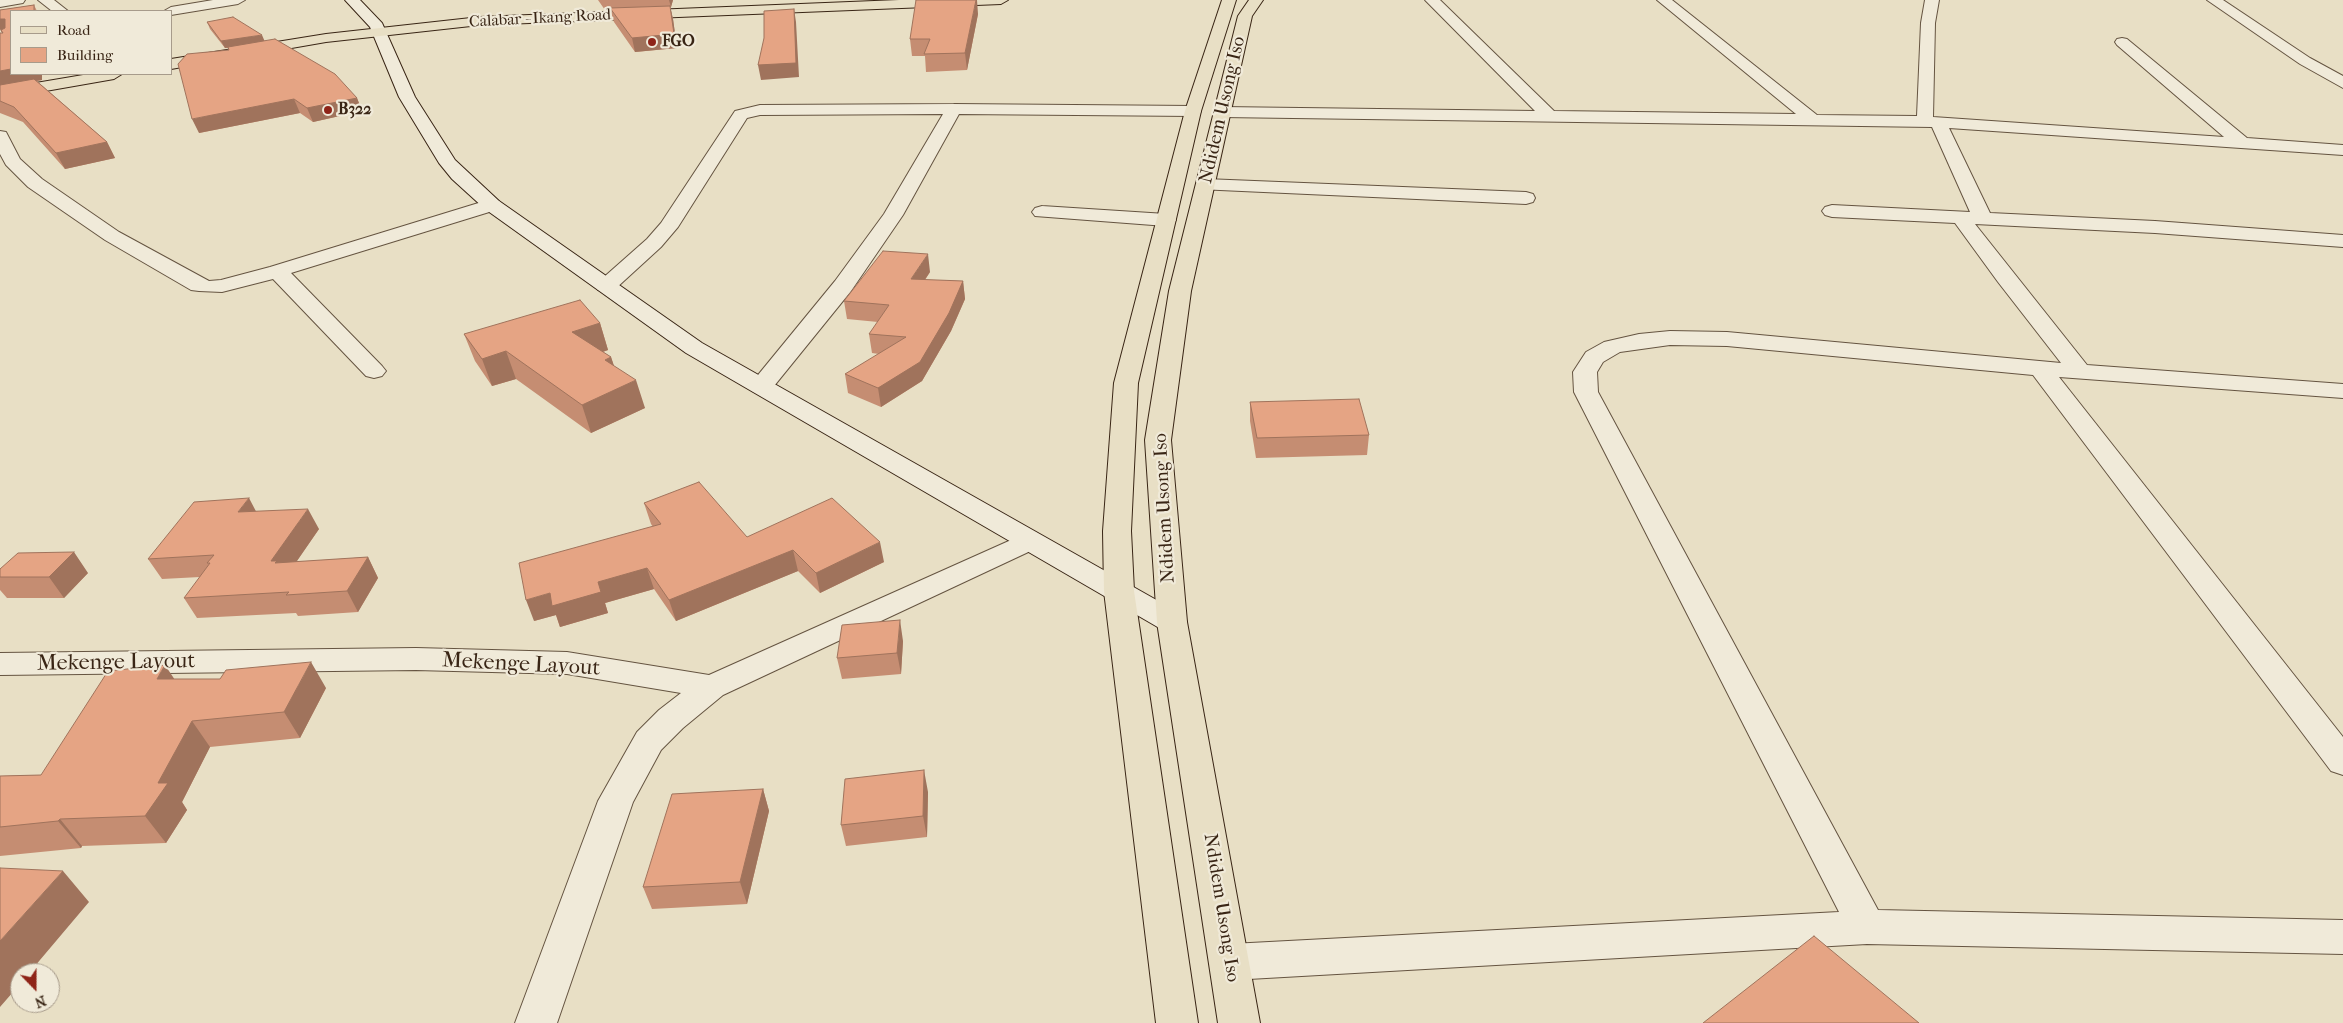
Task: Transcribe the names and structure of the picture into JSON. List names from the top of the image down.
{
  "streets": {
    "main road": ["Calabar - Ikang Road", "Ndidem Usong Iso"],
    "street": ["Mekenge Layout"]
  },
  "places": ["FGO", "B322"],
  "legend": ["Road", "Building"],
  "north": "bottom"
}
